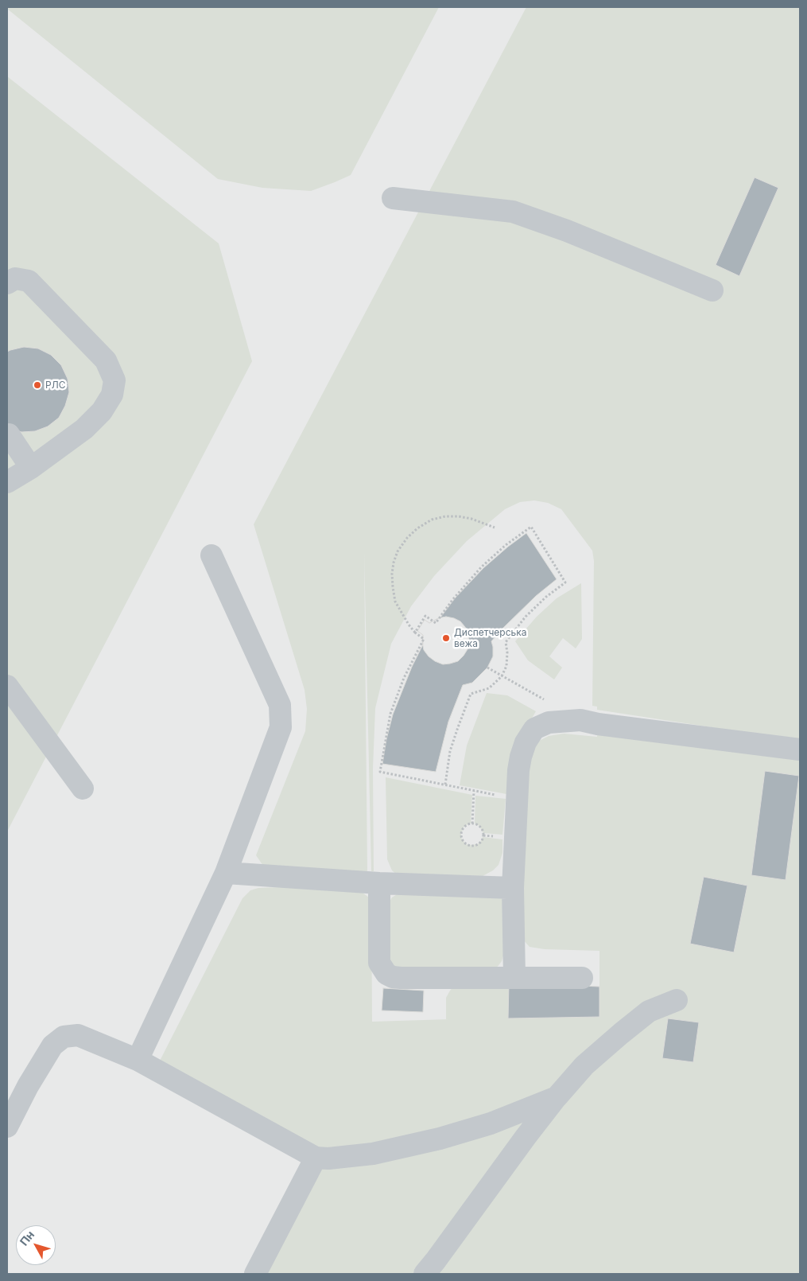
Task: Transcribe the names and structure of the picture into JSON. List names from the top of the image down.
{
  "places": ["РЛС", "Диспетчерська вежа"],
  "north": "top left"
}
